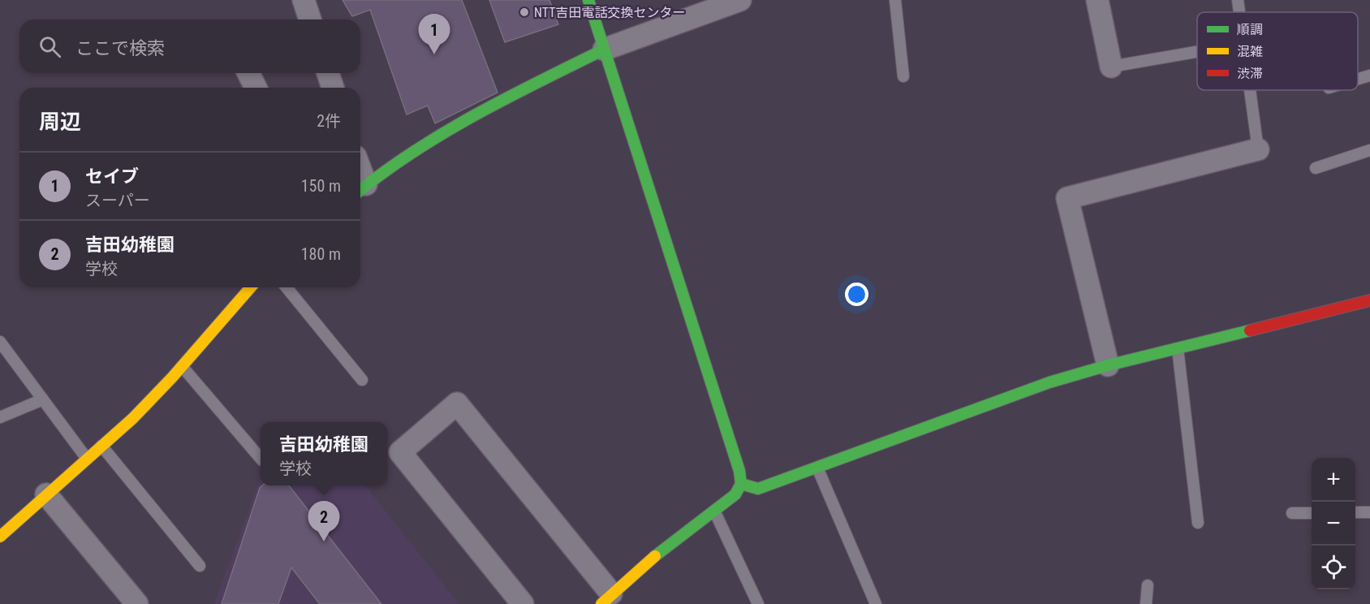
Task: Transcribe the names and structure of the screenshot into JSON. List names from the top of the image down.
{
  "places": ["NTT吉田電話交換センター"],
  "legend": ["順調", "混雑", "渋滞"],
  "page": {
    "pins": ["1", "2"],
    "search": "ここで検索",
    "heading": ["周辺", "2件"],
    "list": [
      {
        "mark": "1",
        "name": "セイブ",
        "note": "スーパー",
        "value": "150 m"
      },
      {
        "mark": "2",
        "name": "吉田幼稚園",
        "note": "学校",
        "value": "180 m"
      }
    ],
    "popup": ["吉田幼稚園", "学校"],
    "map_buttons": ["+", "−"]
  }
}
